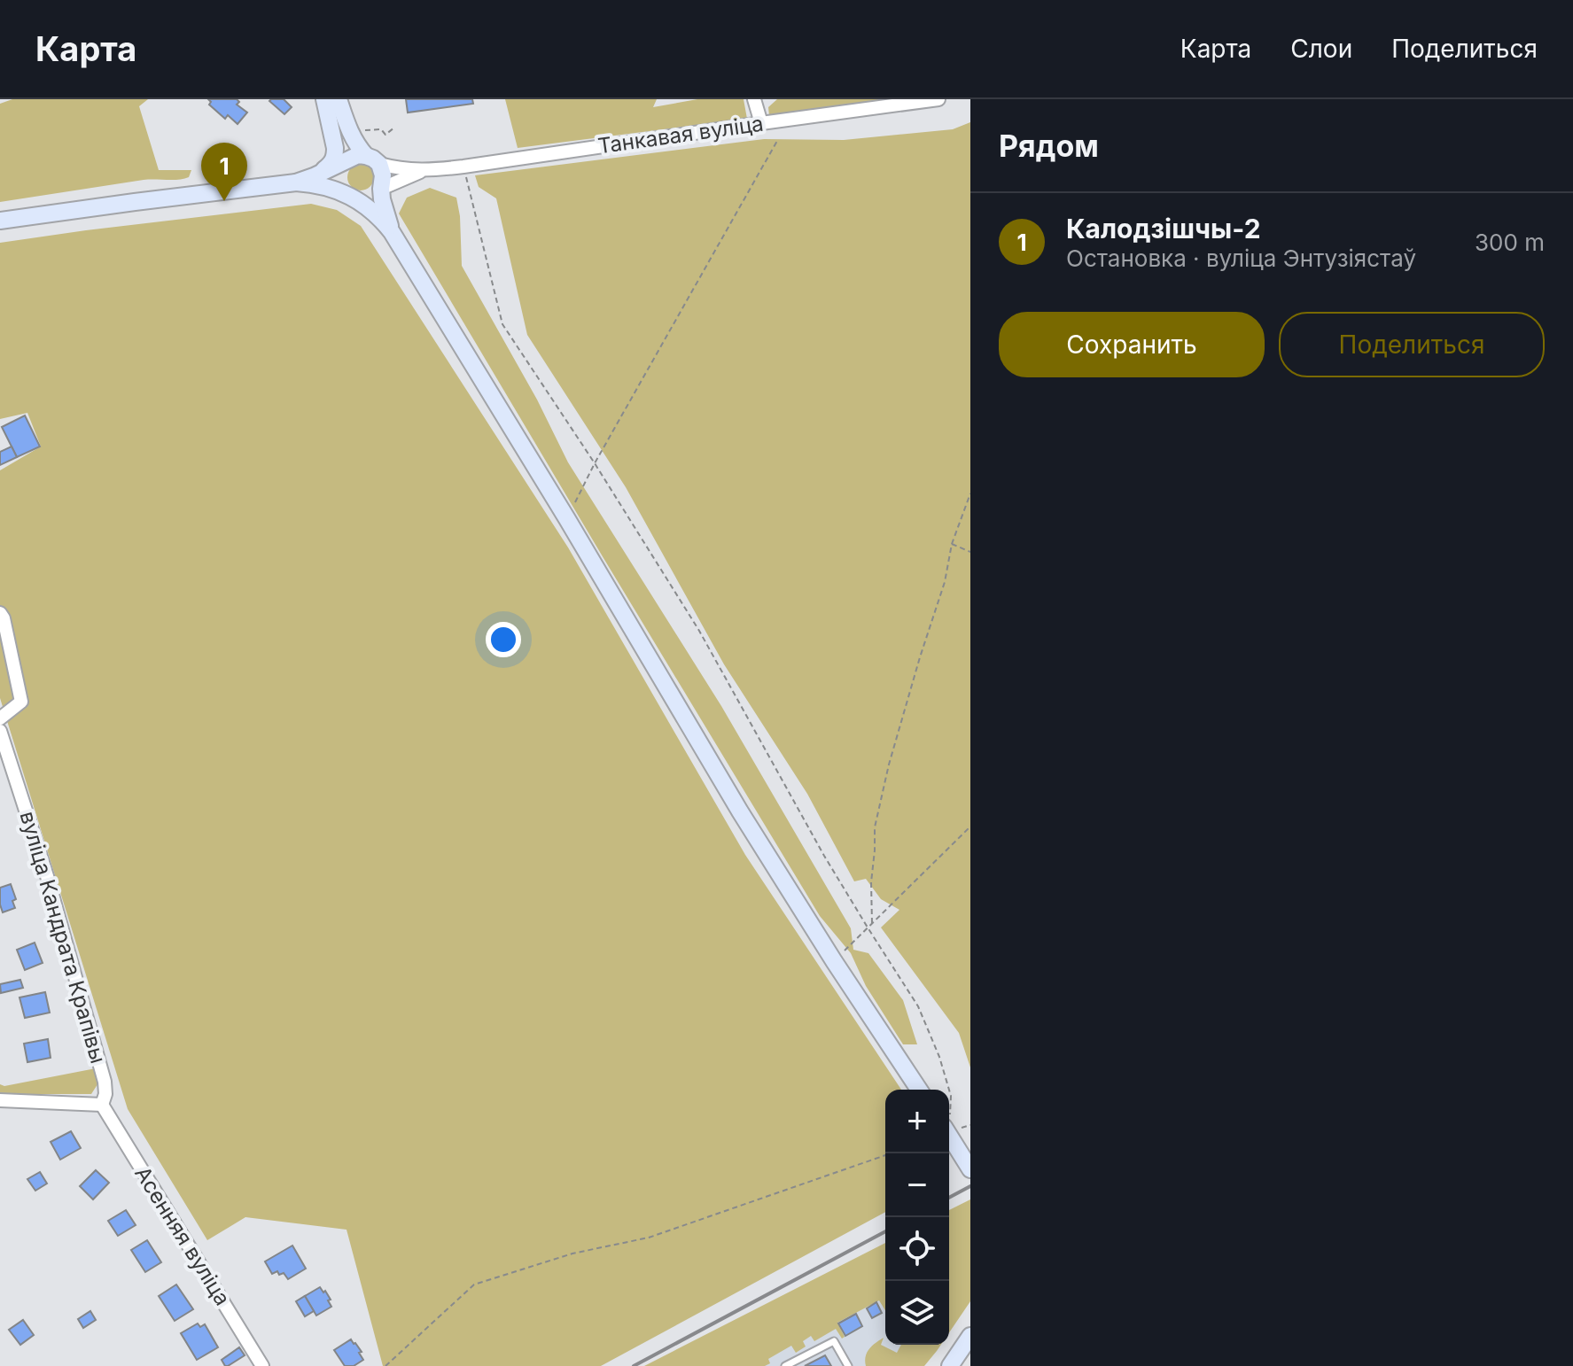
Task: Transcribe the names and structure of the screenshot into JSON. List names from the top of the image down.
{
  "streets": {
    "street": ["Танкавая вуліца", "вуліца Кандрата Крапівы", "Асенняя вуліца"]
  },
  "crossings": [
    ["вуліца Кандрата Крапівы", "Асенняя вуліца"]
  ],
  "page": {
    "header": "Карта",
    "nav": ["Карта", "Слои", "Поделиться"],
    "heading": "Рядом",
    "pins": "1",
    "list": [
      {
        "mark": "1",
        "name": "Калодзішчы-2",
        "note": "Остановка · вуліца Энтузіястаў",
        "value": "300 m"
      }
    ],
    "buttons": ["Сохранить", "Поделиться"],
    "map_buttons": ["+", "−"]
  }
}
